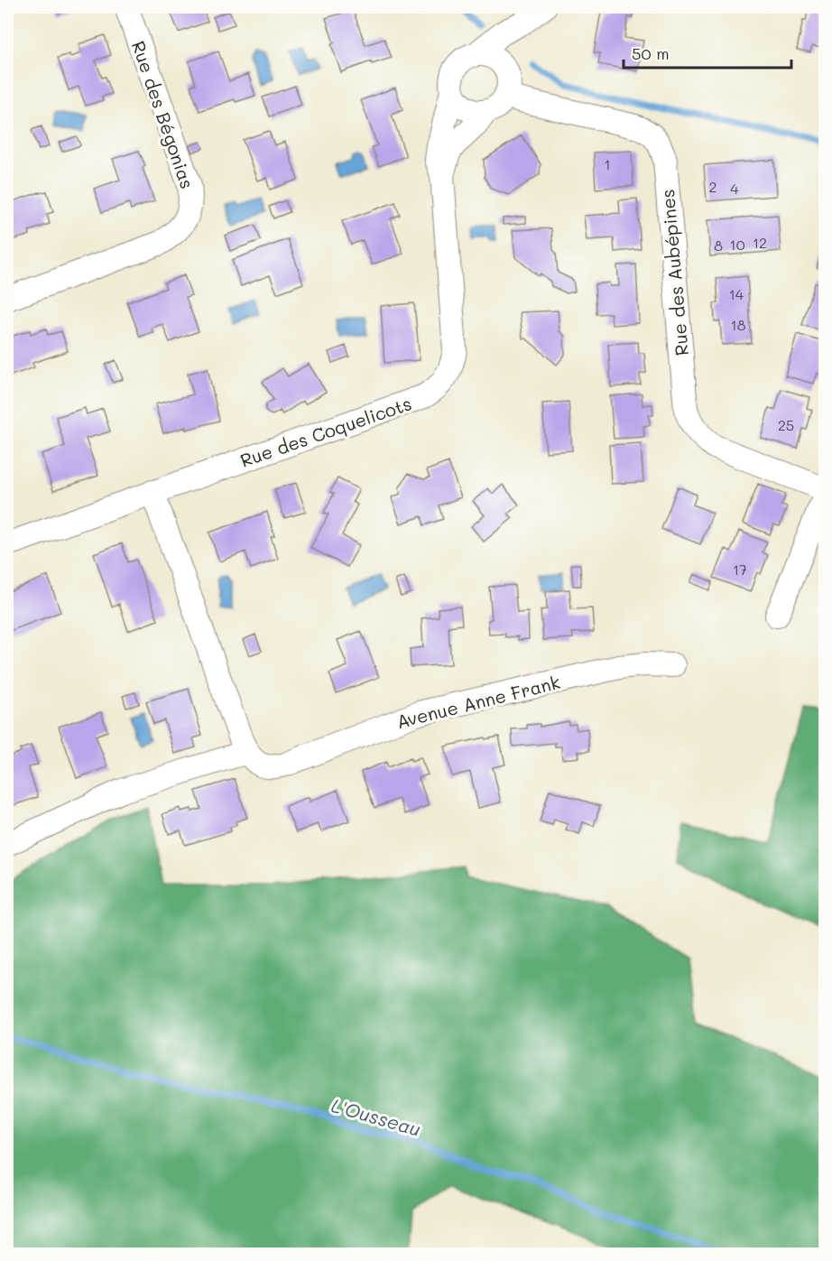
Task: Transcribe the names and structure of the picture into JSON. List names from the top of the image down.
{
  "streets": {
    "street": [
      "Rue des Bégonias",
      "Rue des Aubépines",
      "Rue des Coquelicots",
      "Avenue Anne Frank"
    ]
  },
  "crossings": [
    ["Rue des Aubépines", "Rue des Coquelicots"]
  ],
  "water": ["L'Ousseau"],
  "house_numbers": [
    "1",
    "2",
    "4",
    "12",
    "10",
    "8",
    "14",
    "18",
    "25",
    "17"
  ],
  "scale_bar": "50 m"
}
